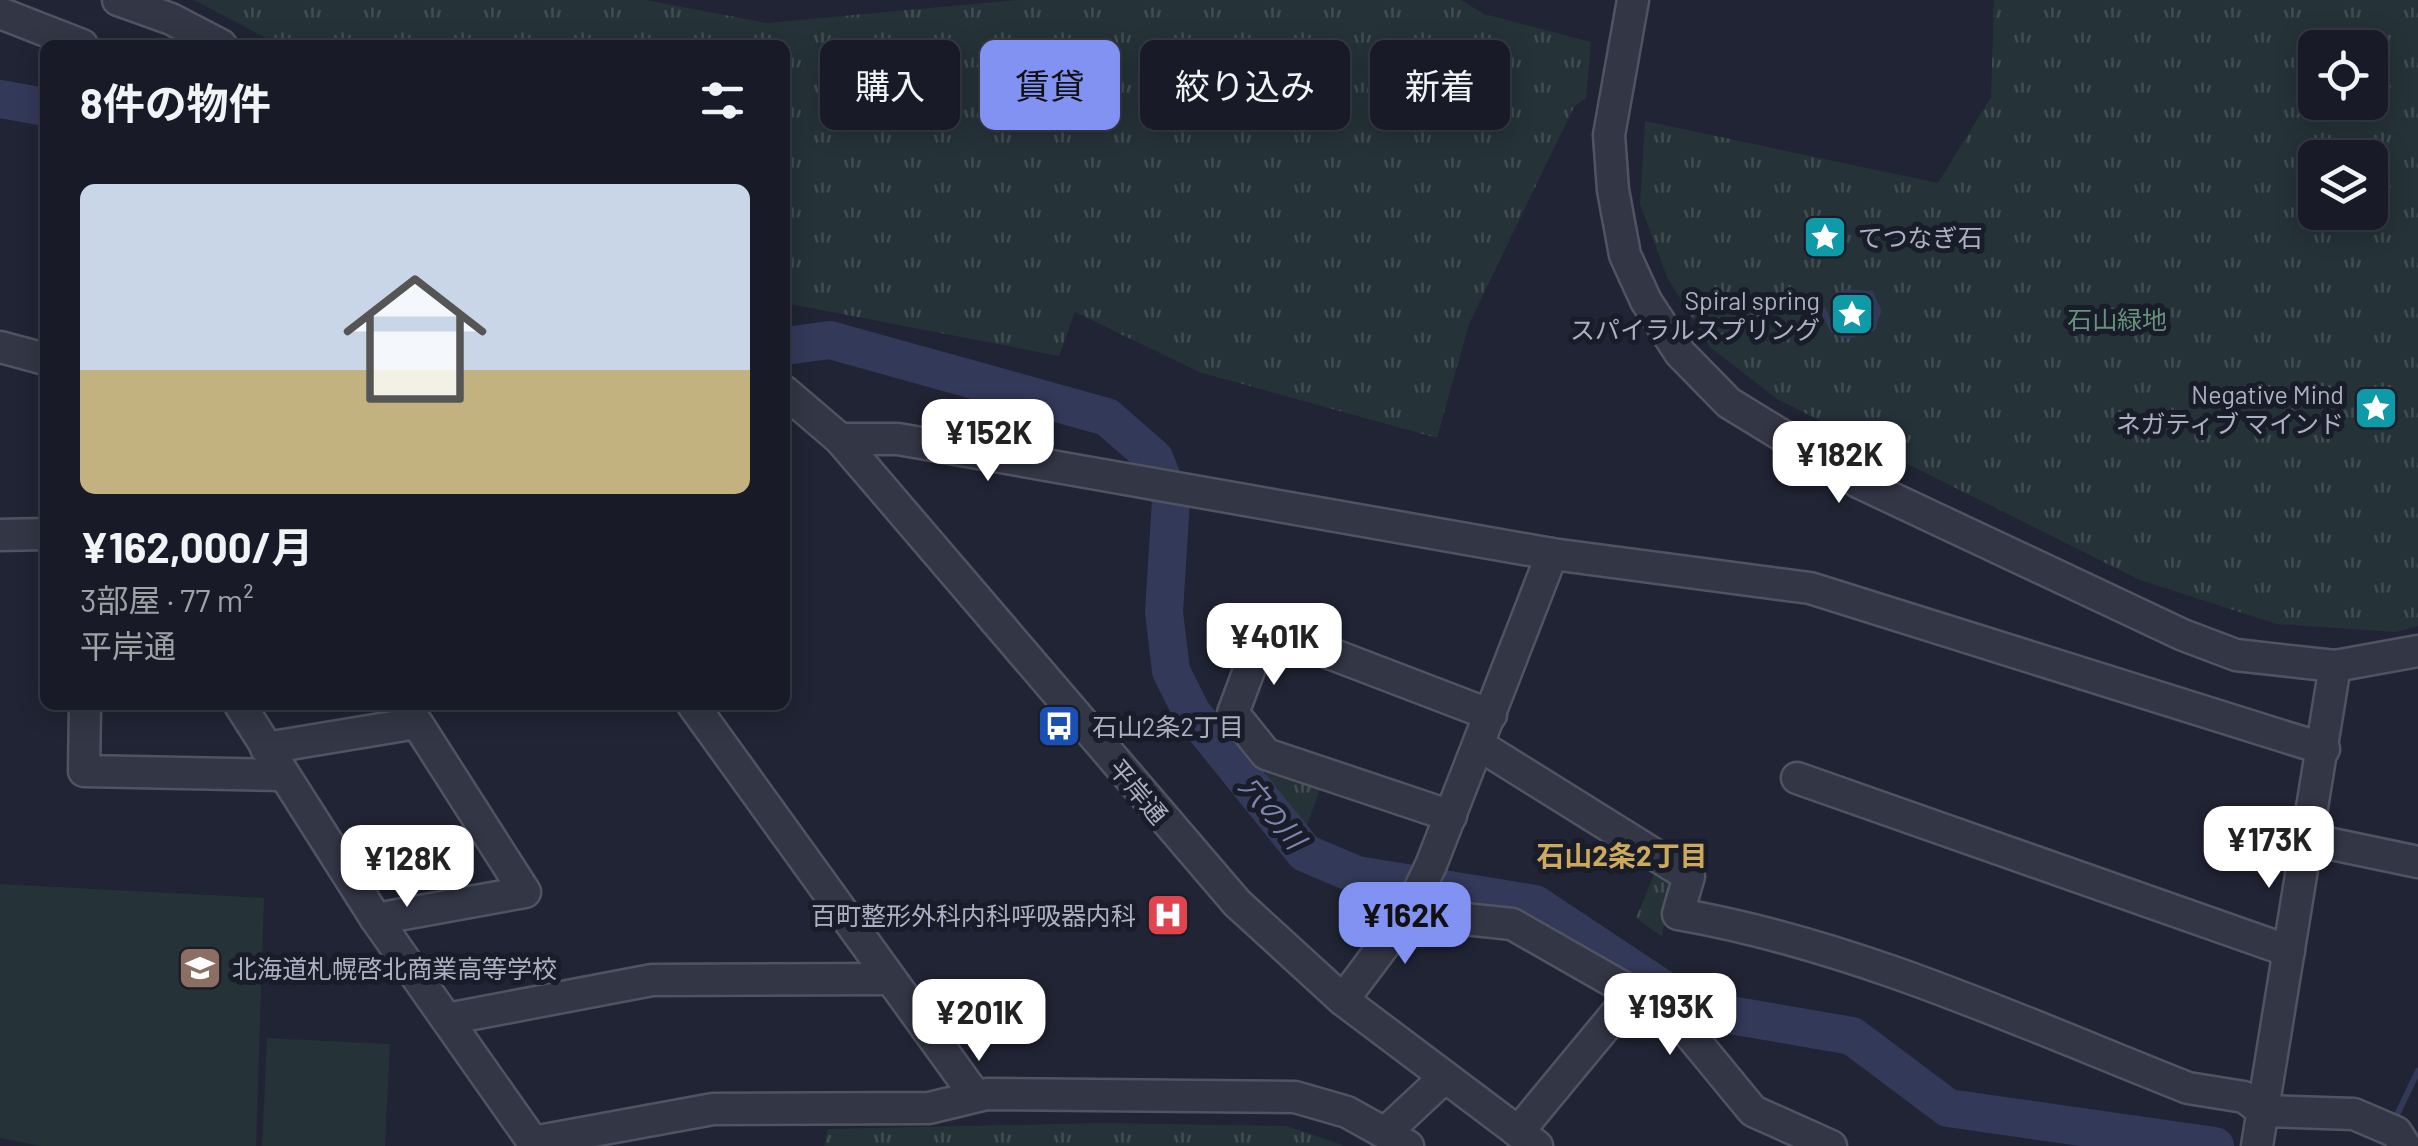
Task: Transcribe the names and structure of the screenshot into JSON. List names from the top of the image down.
{
  "streets": {
    "street": ["平岸通"]
  },
  "districts": ["石山2条2丁目"],
  "water": ["穴の川"],
  "parks": ["石山緑地"],
  "places": {
    "place": ["てつなぎ石", "Spiral spring スパイラルスプリング", "Negative Mind ネガティブ マインド"],
    "bus stop": ["石山2条2丁目"],
    "hospital": ["百町整形外科内科呼吸器内科"],
    "school or university": ["北海道札幌啓北商業高等学校"]
  },
  "page": {
    "chip": [
      "購入",
      "賃貸",
      "絞り込み",
      "新着"
    ],
    "heading": "8件の物件",
    "list": [
      {
        "name": "¥162,000/月",
        "note": "3部屋 · 77 m² · 平岸通"
      }
    ],
    "price": [
      "¥152K",
      "¥182K",
      "¥401K",
      "¥173K",
      "¥128K",
      "¥162K",
      "¥193K",
      "¥201K"
    ]
  }
}
